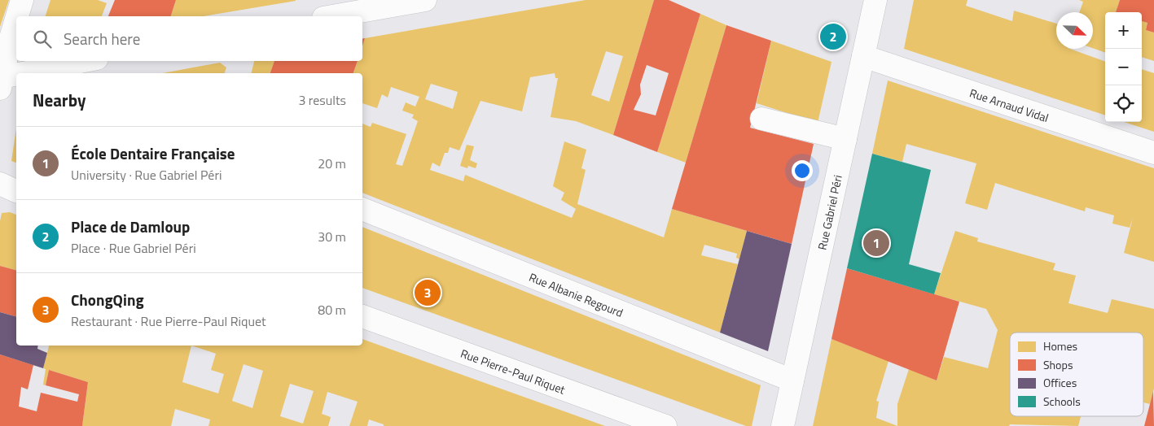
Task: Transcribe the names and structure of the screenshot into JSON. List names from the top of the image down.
{
  "streets": {
    "street": [
      "Rue Arnaud Vidal",
      "Rue Gabriel Péri",
      "Rue Albanie Regourd",
      "Rue Pierre-Paul Riquet"
    ]
  },
  "crossings": [
    ["Rue Arnaud Vidal", "Rue Gabriel Péri"],
    ["Rue Gabriel Péri", "Rue Albanie Regourd"]
  ],
  "legend": [
    "Homes",
    "Shops",
    "Offices",
    "Schools"
  ],
  "north": "bottom right",
  "page": {
    "map_buttons": ["+", "−"],
    "search": "Search here",
    "pins": ["2", "1", "3"],
    "heading": ["Nearby", "3 results"],
    "list": [
      {
        "mark": "1",
        "name": "École Dentaire Française",
        "note": "University · Rue Gabriel Péri",
        "value": "20 m"
      },
      {
        "mark": "2",
        "name": "Place de Damloup",
        "note": "Place · Rue Gabriel Péri",
        "value": "30 m"
      },
      {
        "mark": "3",
        "name": "ChongQing",
        "note": "Restaurant · Rue Pierre-Paul Riquet",
        "value": "80 m"
      }
    ]
  }
}
